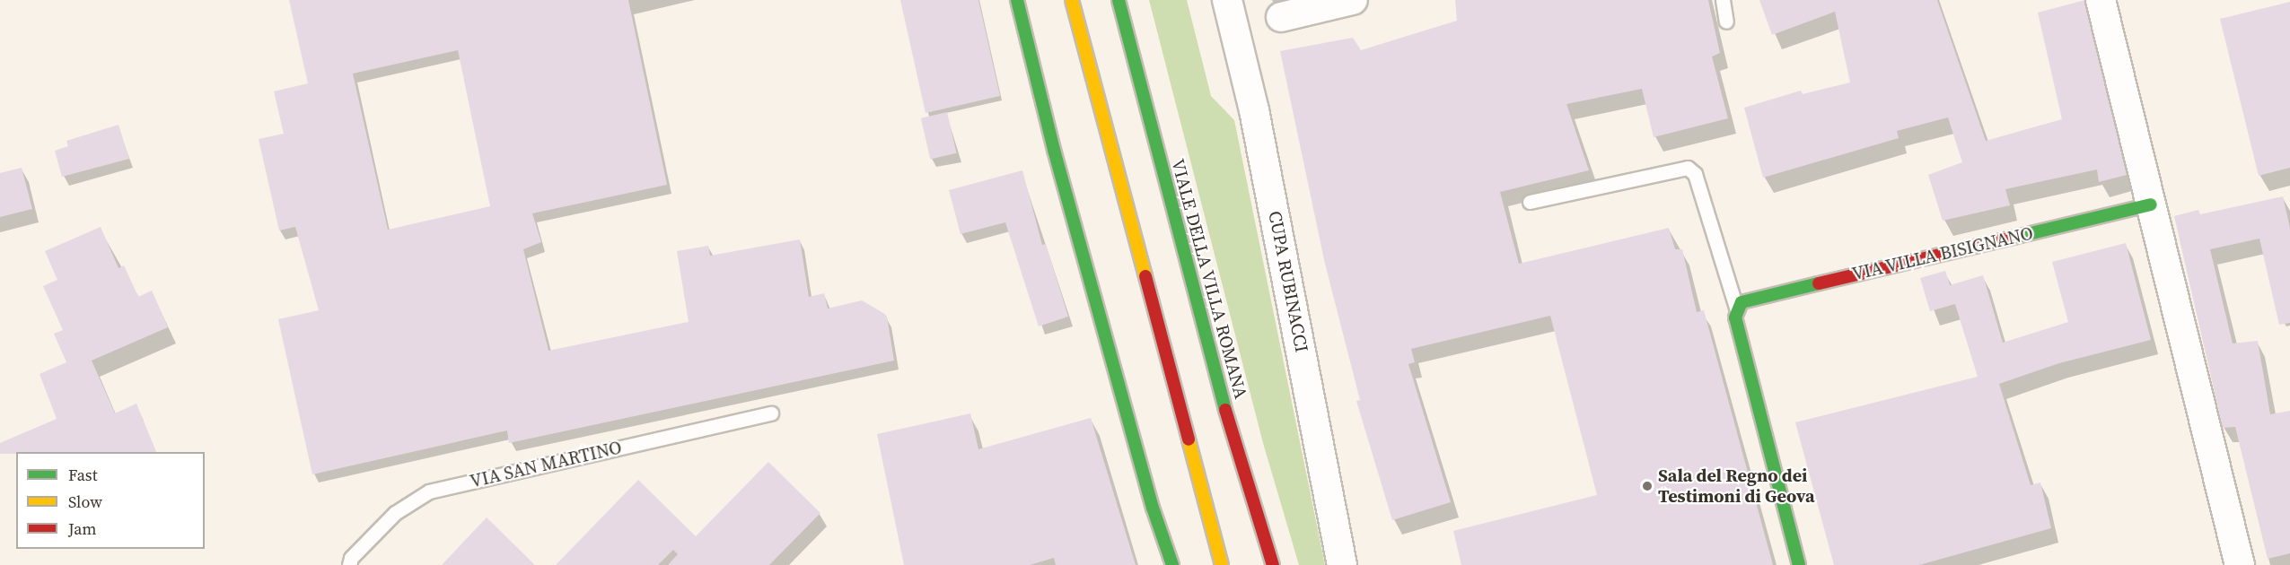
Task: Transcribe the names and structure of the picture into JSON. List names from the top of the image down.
{
  "streets": {
    "street": ["VIA VILLA BISIGNANO", "VIALE DELLA VILLA ROMANA", "CUPA RUBINACCI"],
    "lane": ["VIA SAN MARTINO"]
  },
  "places": ["Sala del Regno dei Testimoni di Geova"],
  "legend": ["Fast", "Slow", "Jam"]
}
